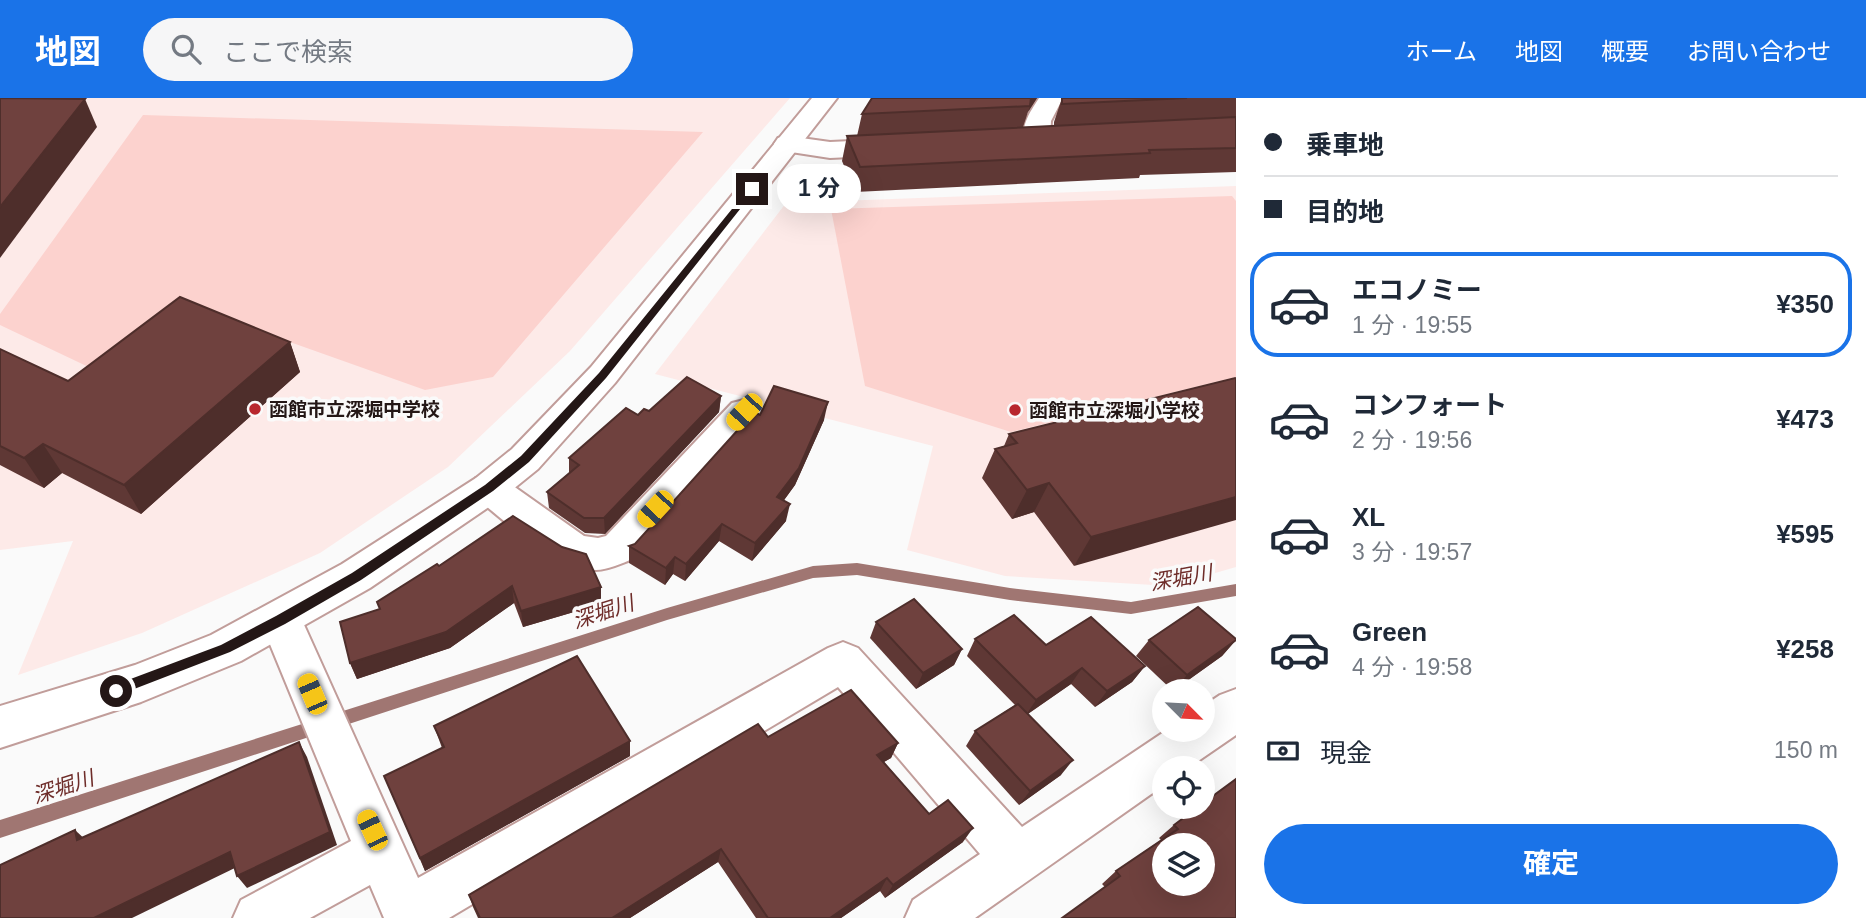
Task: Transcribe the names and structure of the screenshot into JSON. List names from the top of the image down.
{
  "water": ["深堀川"],
  "places": ["函館市立深堀中学校", "函館市立深堀小学校"],
  "north": "bottom right",
  "page": {
    "header": "地図",
    "search": "ここで検索",
    "nav": [
      "ホーム",
      "地図",
      "概要",
      "お問い合わせ"
    ],
    "banner": ["乗車地", "目的地"],
    "bubble": "1 分",
    "list": [
      {
        "name": "エコノミー",
        "note": "1 分 · 19:55",
        "value": "¥350"
      },
      {
        "name": "コンフォート",
        "note": "2 分 · 19:56",
        "value": "¥473"
      },
      {
        "name": "XL",
        "note": "3 分 · 19:57",
        "value": "¥595"
      },
      {
        "name": "Green",
        "note": "4 分 · 19:58",
        "value": "¥258"
      }
    ],
    "pay": ["現金", "150 m"],
    "buttons": "確定"
  }
}
